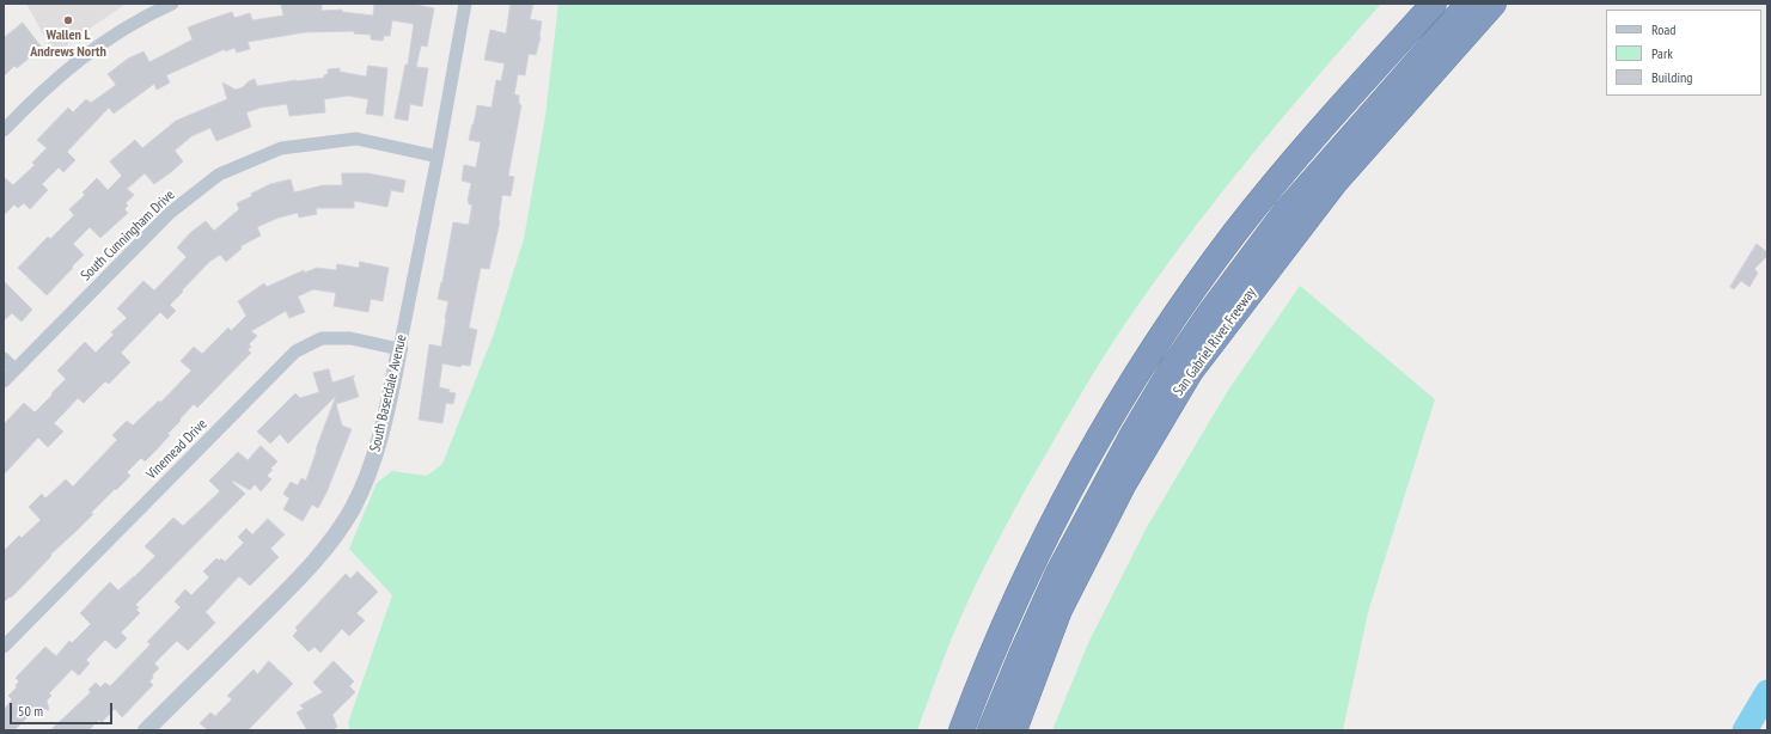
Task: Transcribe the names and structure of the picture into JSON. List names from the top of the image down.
{
  "streets": {
    "highway": ["San Gabriel River Freeway"],
    "street": ["South Cunningham Drive", "South Basetdale Avenue", "Vinemead Drive"]
  },
  "crossings": [
    ["South Cunningham Drive", "South Basetdale Avenue"],
    ["South Basetdale Avenue", "Vinemead Drive"]
  ],
  "places": ["Wallen L Andrews North"],
  "legend": ["Road", "Park", "Building"],
  "scale_bar": "50 m"
}
